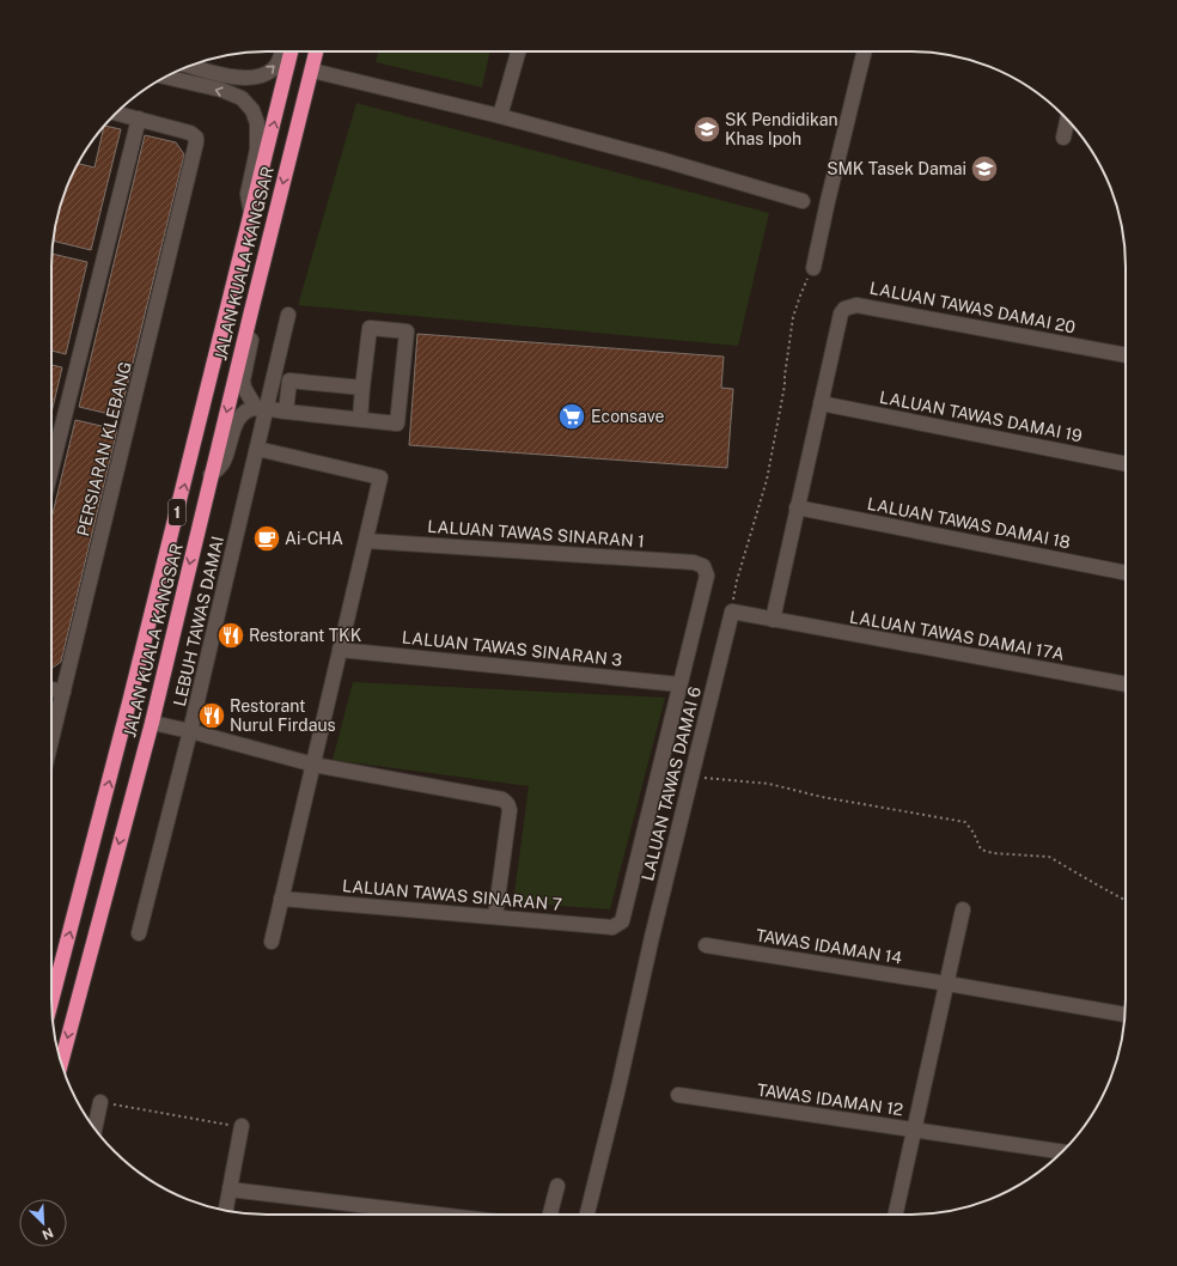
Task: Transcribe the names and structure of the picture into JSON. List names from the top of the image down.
{
  "streets": {
    "highway": ["JALAN KUALA KANGSAR", "1"],
    "street": [
      "LALUAN TAWAS DAMAI 20",
      "LALUAN TAWAS DAMAI 19",
      "PERSIARAN KLEBANG",
      "LALUAN TAWAS DAMAI 18",
      "LALUAN TAWAS SINARAN 1",
      "LEBUH TAWAS DAMAI",
      "LALUAN TAWAS DAMAI 17A",
      "LALUAN TAWAS SINARAN 3",
      "LALUAN TAWAS DAMAI 6",
      "LALUAN TAWAS SINARAN 7",
      "TAWAS IDAMAN 14",
      "TAWAS IDAMAN 12"
    ]
  },
  "crossings": [
    ["LALUAN TAWAS DAMAI 20", "LALUAN TAWAS DAMAI 19"],
    ["LALUAN TAWAS SINARAN 1", "LALUAN TAWAS SINARAN 3"],
    ["LALUAN TAWAS SINARAN 1", "LALUAN TAWAS SINARAN 7"],
    ["LALUAN TAWAS SINARAN 3", "LALUAN TAWAS SINARAN 7"],
    ["TAWAS IDAMAN 14", "TAWAS IDAMAN 12"]
  ],
  "places": {
    "school or university": ["SK Pendidikan Khas Ipoh", "SMK Tasek Damai"],
    "supermarket": ["Econsave"],
    "cafe": ["Ai-CHA"],
    "restaurant": ["Restorant TKK", "Restorant Nurul Firdaus"]
  },
  "north": "bottom right"
}
